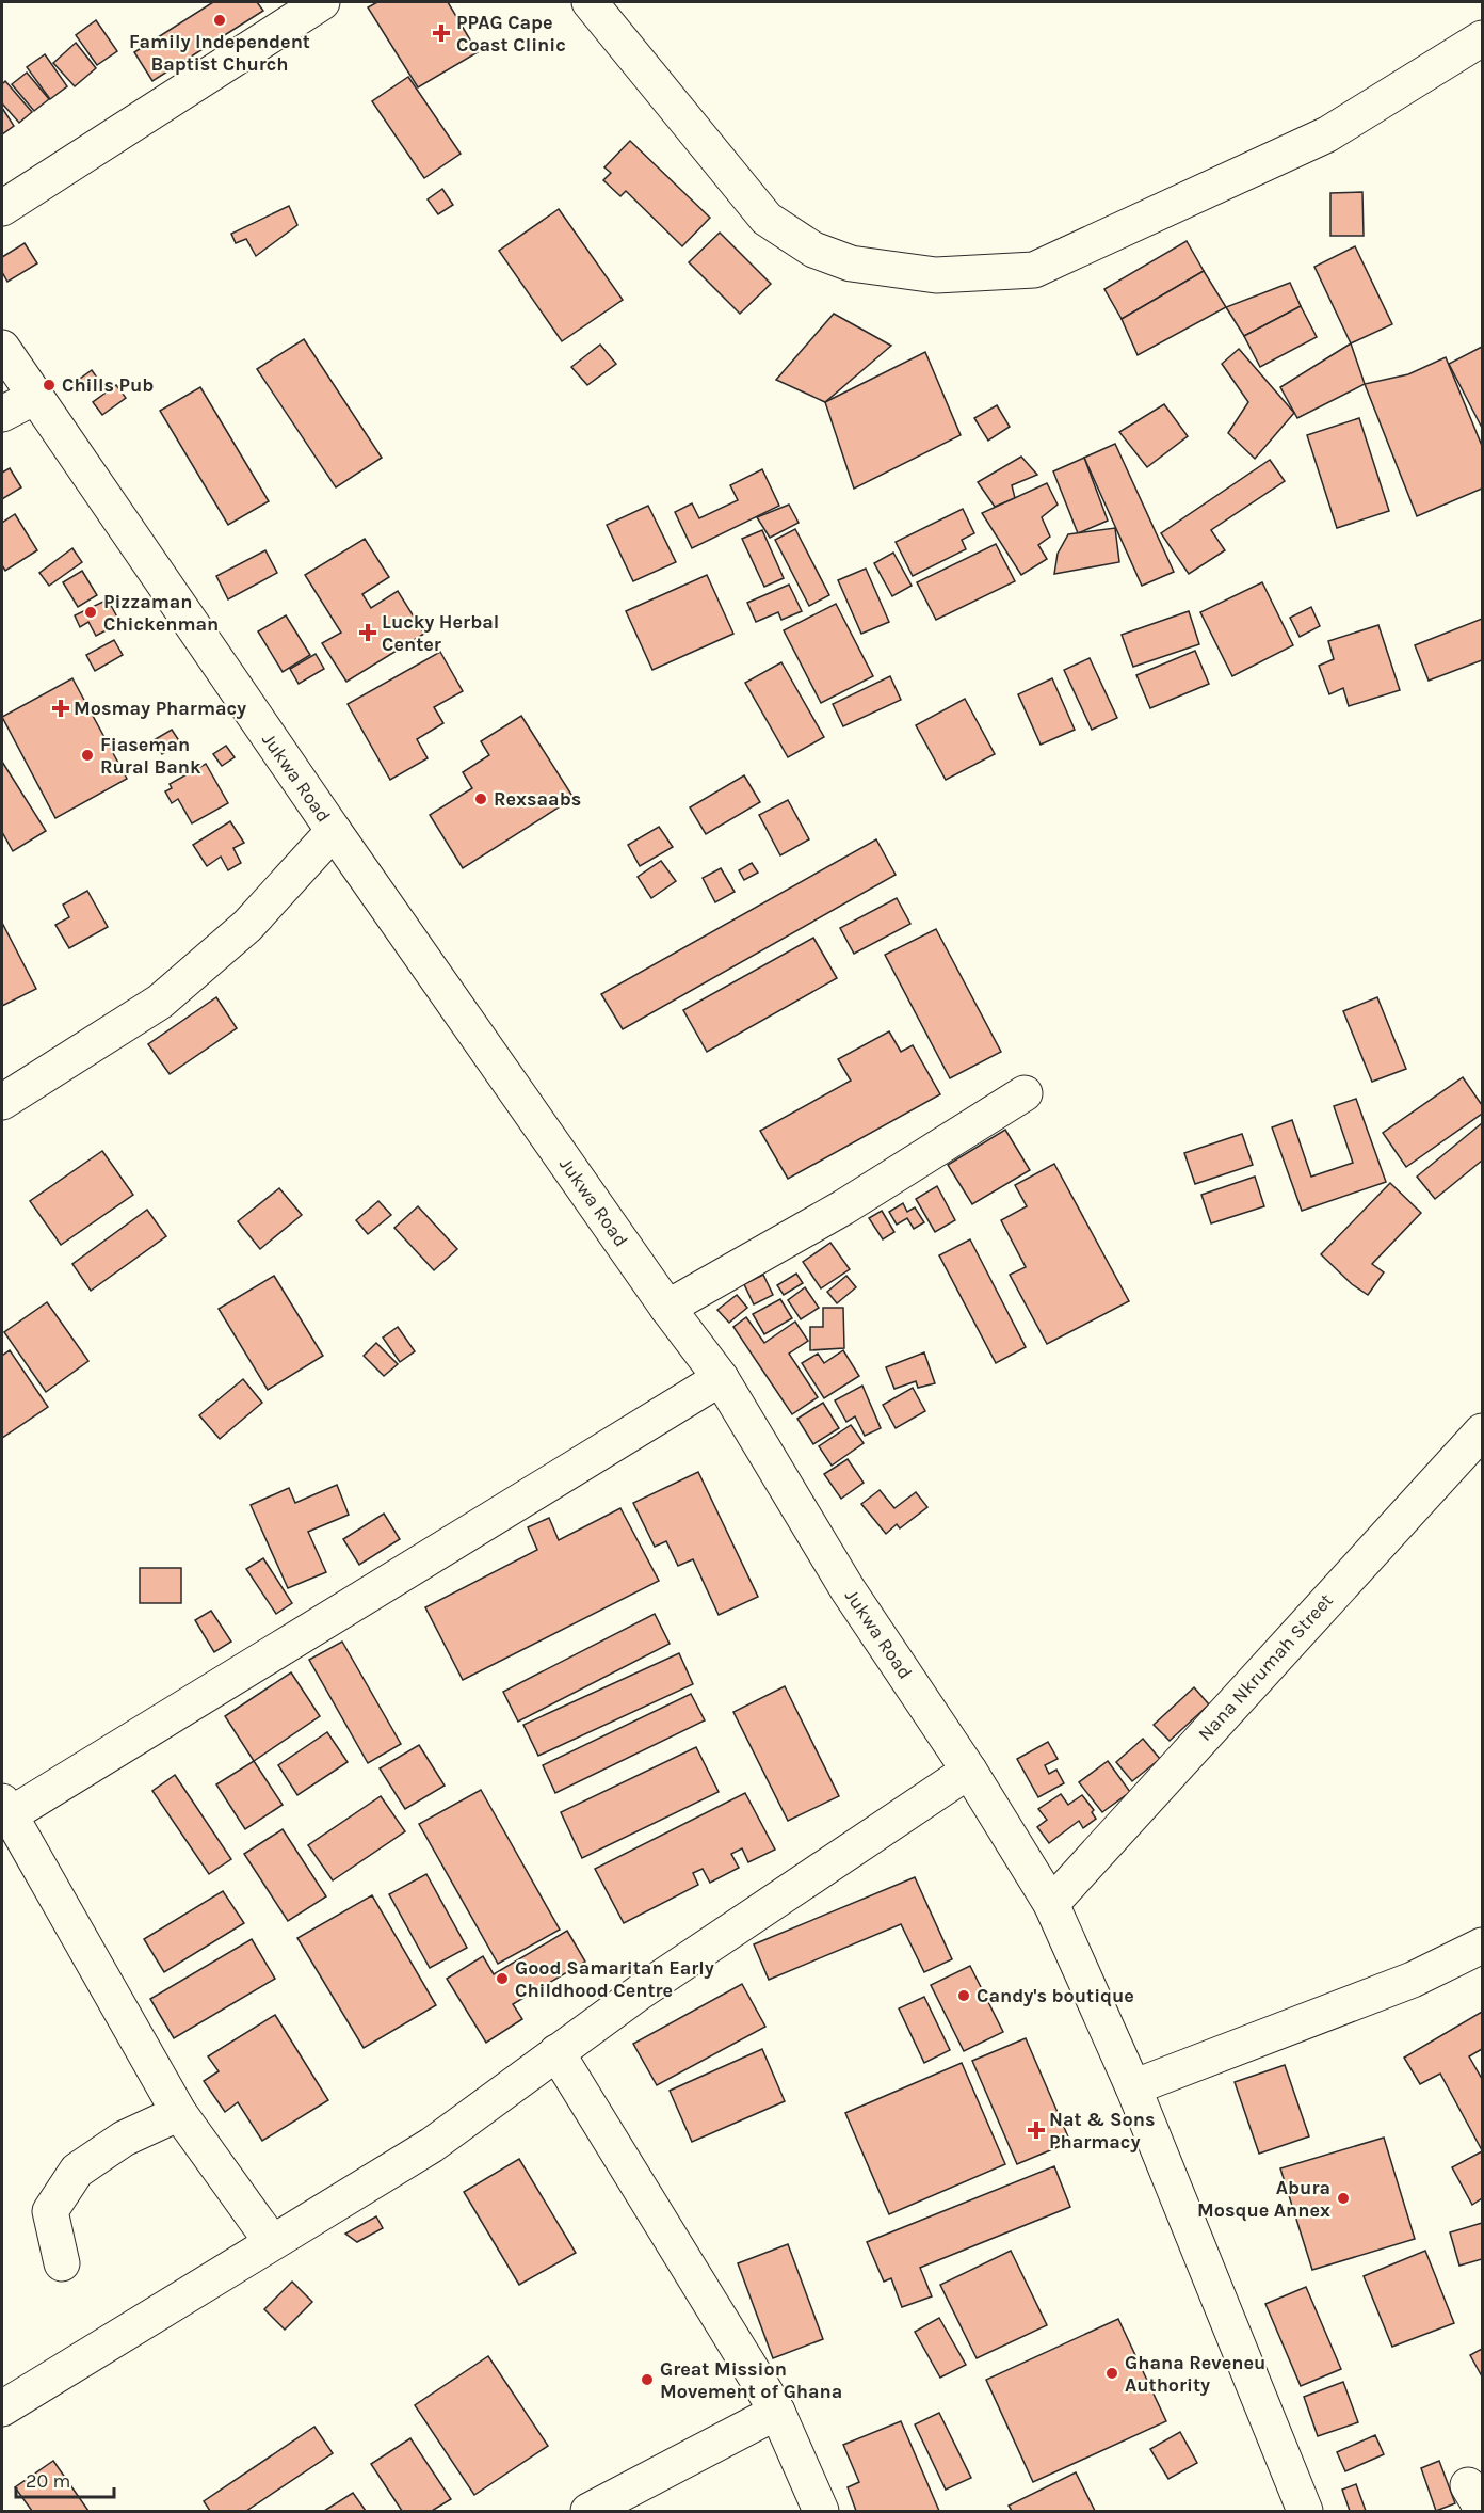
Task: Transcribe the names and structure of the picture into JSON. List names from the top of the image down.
{
  "streets": {
    "street": ["Jukwa Road", "Nana Nkrumah Street"]
  },
  "crossings": [
    ["Jukwa Road", "Nana Nkrumah Street"]
  ],
  "places": {
    "other": [
      "Family Independent Baptist Church",
      "Chills Pub",
      "Pizzaman Chickenman",
      "Fiaseman Rural Bank",
      "Rexsaabs",
      "Good Samaritan Early Childhood Centre",
      "Candy's boutique",
      "Abura Mosque Annex",
      "Ghana Reveneu Authority",
      "Great Mission Movement of Ghana"
    ],
    "health": [
      "PPAG Cape Coast Clinic",
      "Lucky Herbal Center",
      "Mosmay Pharmacy",
      "Nat & Sons Pharmacy"
    ]
  },
  "scale_bar": "20 m"
}
